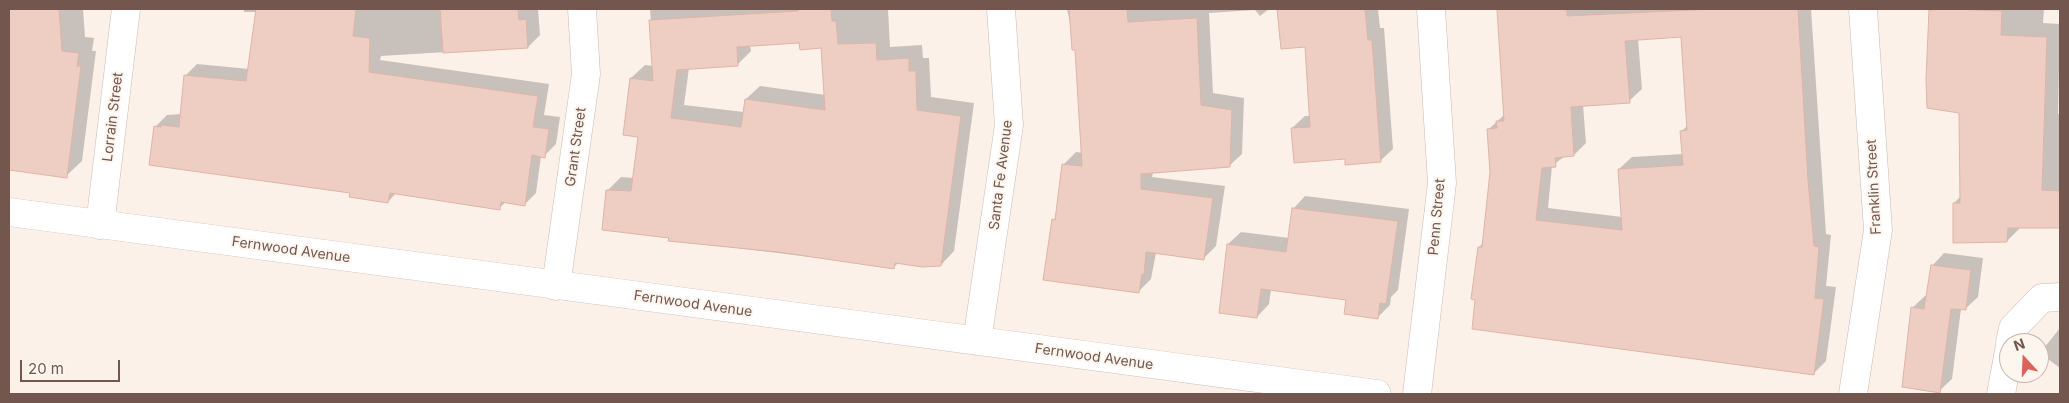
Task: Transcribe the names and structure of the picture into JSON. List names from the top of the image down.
{
  "streets": {
    "street": [
      "Lorrain Street",
      "Grant Street",
      "Santa Fe Avenue",
      "Franklin Street",
      "Penn Street",
      "Fernwood Avenue"
    ]
  },
  "crossings": [
    ["Lorrain Street", "Fernwood Avenue"],
    ["Grant Street", "Fernwood Avenue"],
    ["Santa Fe Avenue", "Fernwood Avenue"]
  ],
  "scale_bar": "20 m",
  "north": "top"
}
